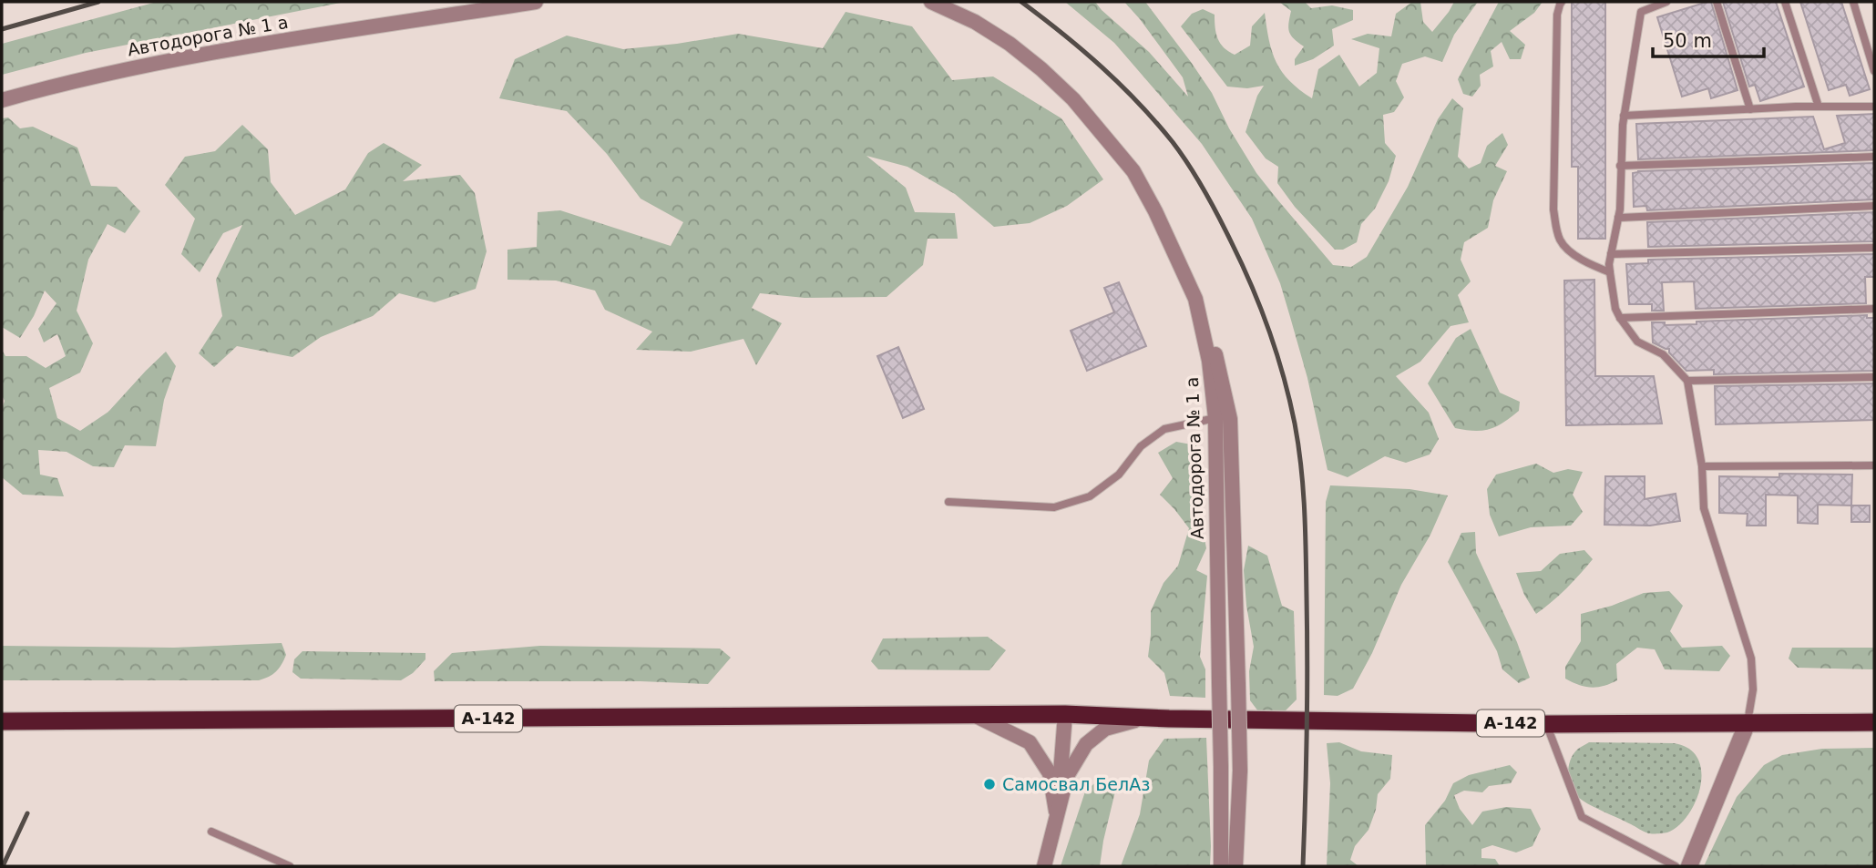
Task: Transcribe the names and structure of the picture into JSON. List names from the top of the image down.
{
  "streets": {
    "highway": ["А-142"],
    "street": ["Автодорога № 1 а"]
  },
  "places": ["Самосвал БелАз"],
  "scale_bar": "50 m"
}
